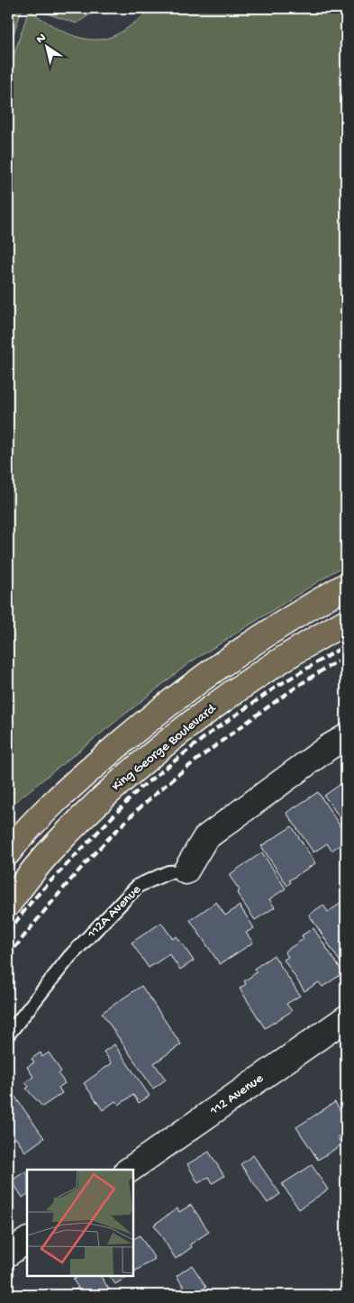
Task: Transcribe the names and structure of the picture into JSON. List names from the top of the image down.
{
  "streets": {
    "main road": ["King George Boulevard"],
    "street": ["112A Avenue", "112 Avenue"]
  },
  "north": "top left"
}
